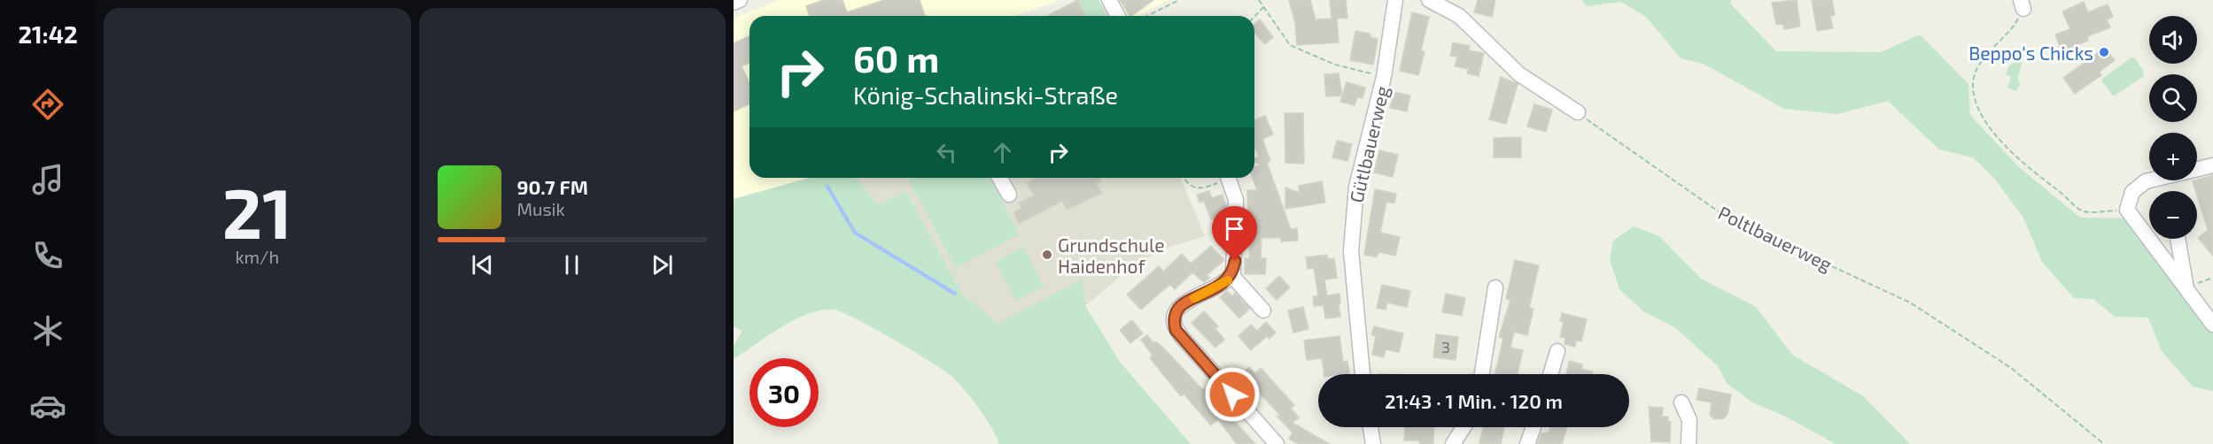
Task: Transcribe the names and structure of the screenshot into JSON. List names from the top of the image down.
{
  "streets": {
    "street": ["Gütlbauerweg"],
    "path": ["Poltlbauerweg"]
  },
  "places": ["Beppo‘s Chicks", "Grundschule Haidenhof"],
  "house_numbers": ["3"],
  "page": {
    "tabs": "21:42",
    "tile": ["21", "km/h"],
    "map_buttons": ["+", "−"],
    "turn": ["60 m", "König-Schalinski-Straße"],
    "song": ["90.7 FM", "Musik"],
    "limit": "30",
    "trip": "21:43 · 1 Min. · 120 m"
  }
}
